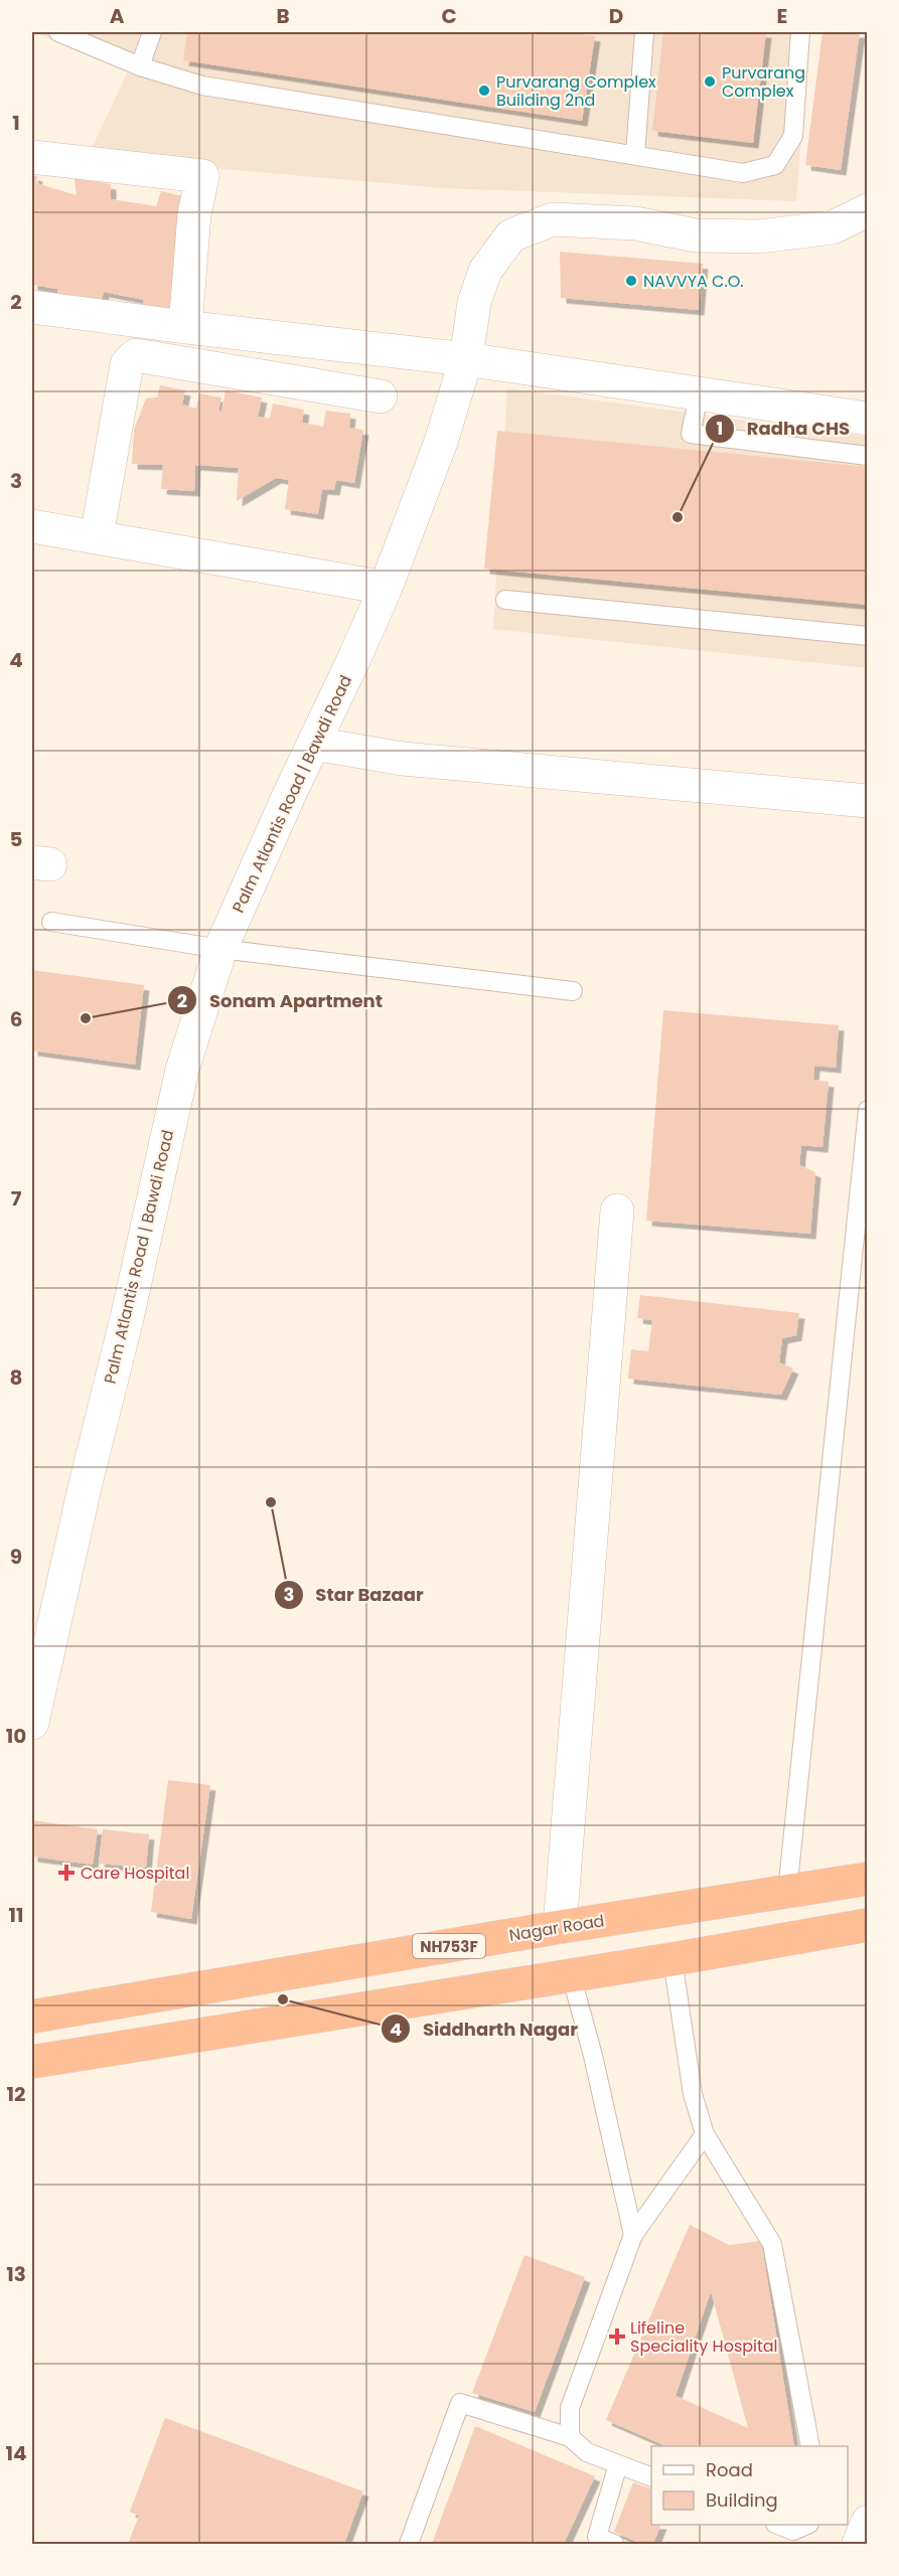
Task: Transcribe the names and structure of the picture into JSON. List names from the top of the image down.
{
  "streets": {
    "highway": ["Nagar Road", "NH753F"],
    "street": ["Palm Atlantis Road | Bawdi Road"]
  },
  "places": {
    "other": [
      "Purvarang Complex",
      "Purvarang Complex Building 2nd",
      "NAVVYA C.O.",
      "Radha CHS",
      "Sonam Apartment",
      "Star Bazaar",
      "Siddharth Nagar"
    ],
    "health": ["Care Hospital", "Lifeline Speciality Hospital"]
  },
  "legend": ["Road", "Building"],
  "grid": {
    "columns": [
      "A",
      "B",
      "C",
      "D",
      "E"
    ],
    "rows": [
      "1",
      "2",
      "3",
      "4",
      "5",
      "6",
      "7",
      "8",
      "9",
      "10",
      "11",
      "12",
      "13",
      "14"
    ]
  }
}
